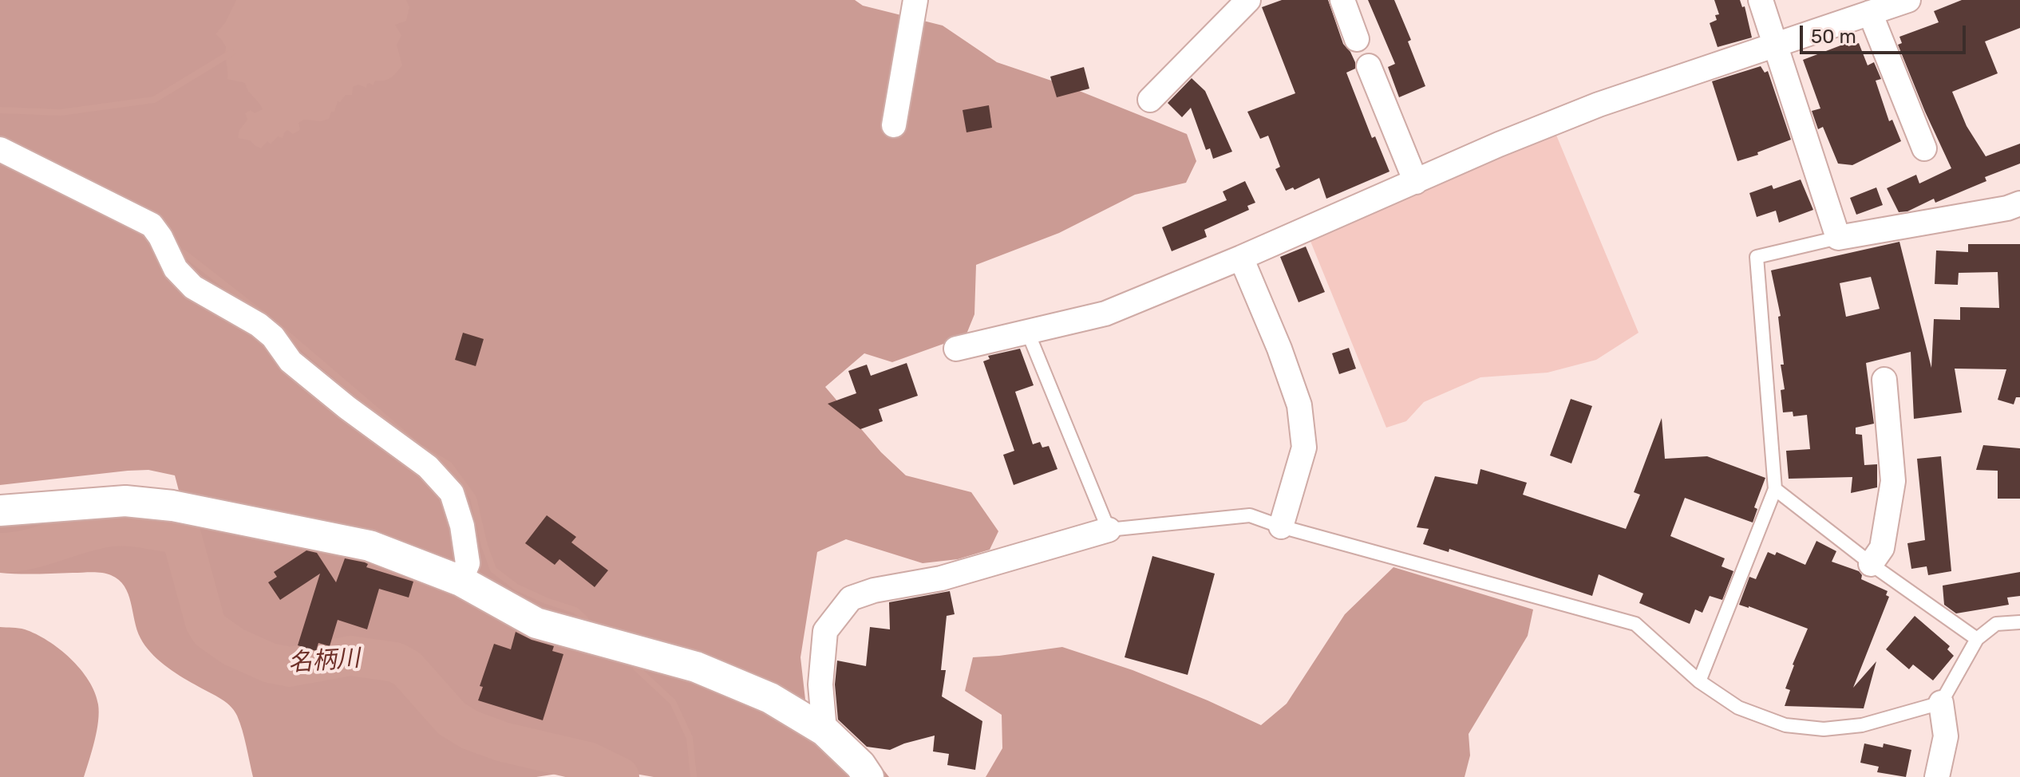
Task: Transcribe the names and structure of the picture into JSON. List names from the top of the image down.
{
  "water": ["名柄川"],
  "scale_bar": "50 m"
}
